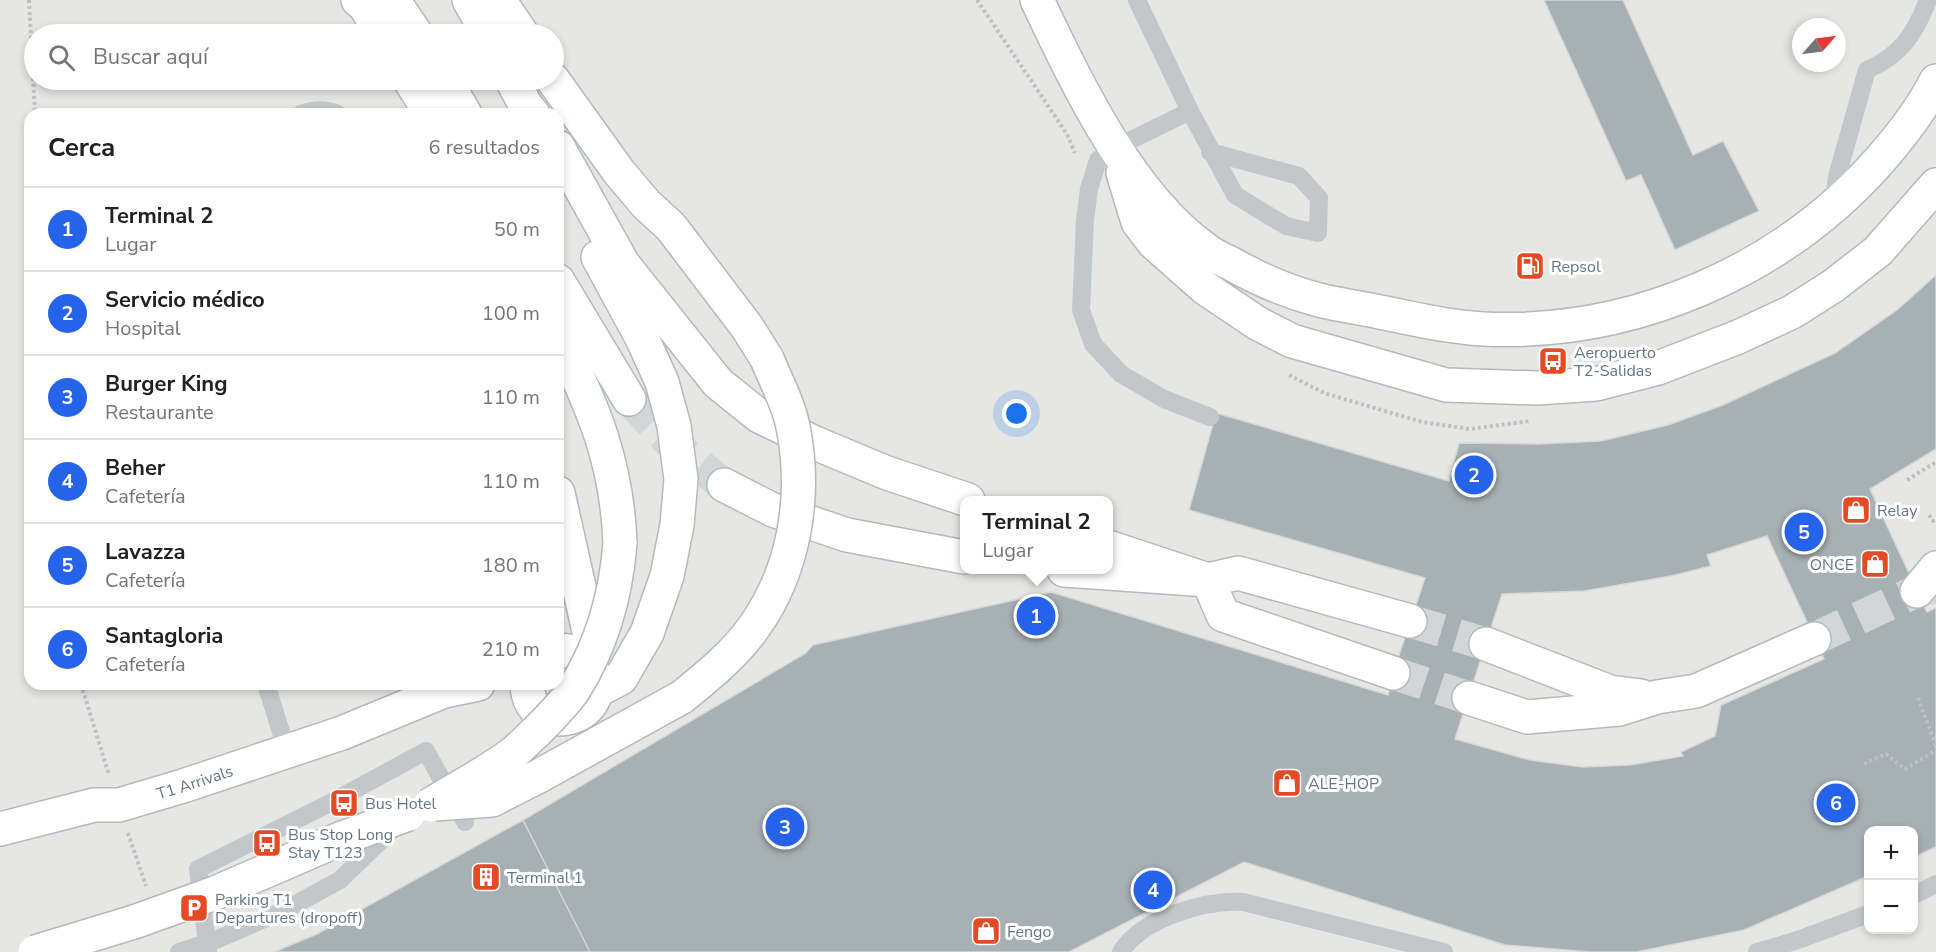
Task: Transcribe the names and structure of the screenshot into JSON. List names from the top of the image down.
{
  "streets": {
    "street": ["T1 Arrivals"]
  },
  "places": {
    "fuel station": ["Repsol"],
    "bus stop": ["Aeropuerto T2-Salidas", "Bus Hotel", "Bus Stop Long Stay T123"],
    "shop": [
      "Relay",
      "ONCE",
      "ALE-HOP",
      "Fengo"
    ],
    "building": ["Terminal 1"],
    "parking": ["Parking T1 Departures (dropoff)"]
  },
  "north": "top right",
  "page": {
    "search": "Buscar aquí",
    "heading": ["Cerca", "6 resultados"],
    "list": [
      {
        "mark": "1",
        "name": "Terminal 2",
        "note": "Lugar",
        "value": "50 m"
      },
      {
        "mark": "2",
        "name": "Servicio médico",
        "note": "Hospital",
        "value": "100 m"
      },
      {
        "mark": "3",
        "name": "Burger King",
        "note": "Restaurante",
        "value": "110 m"
      },
      {
        "mark": "4",
        "name": "Beher",
        "note": "Cafetería",
        "value": "110 m"
      },
      {
        "mark": "5",
        "name": "Lavazza",
        "note": "Cafetería",
        "value": "180 m"
      },
      {
        "mark": "6",
        "name": "Santagloria",
        "note": "Cafetería",
        "value": "210 m"
      }
    ],
    "pins": [
      "2",
      "5",
      "1",
      "6",
      "3",
      "4"
    ],
    "popup": ["Terminal 2", "Lugar"],
    "map_buttons": ["+", "−"]
  }
}
